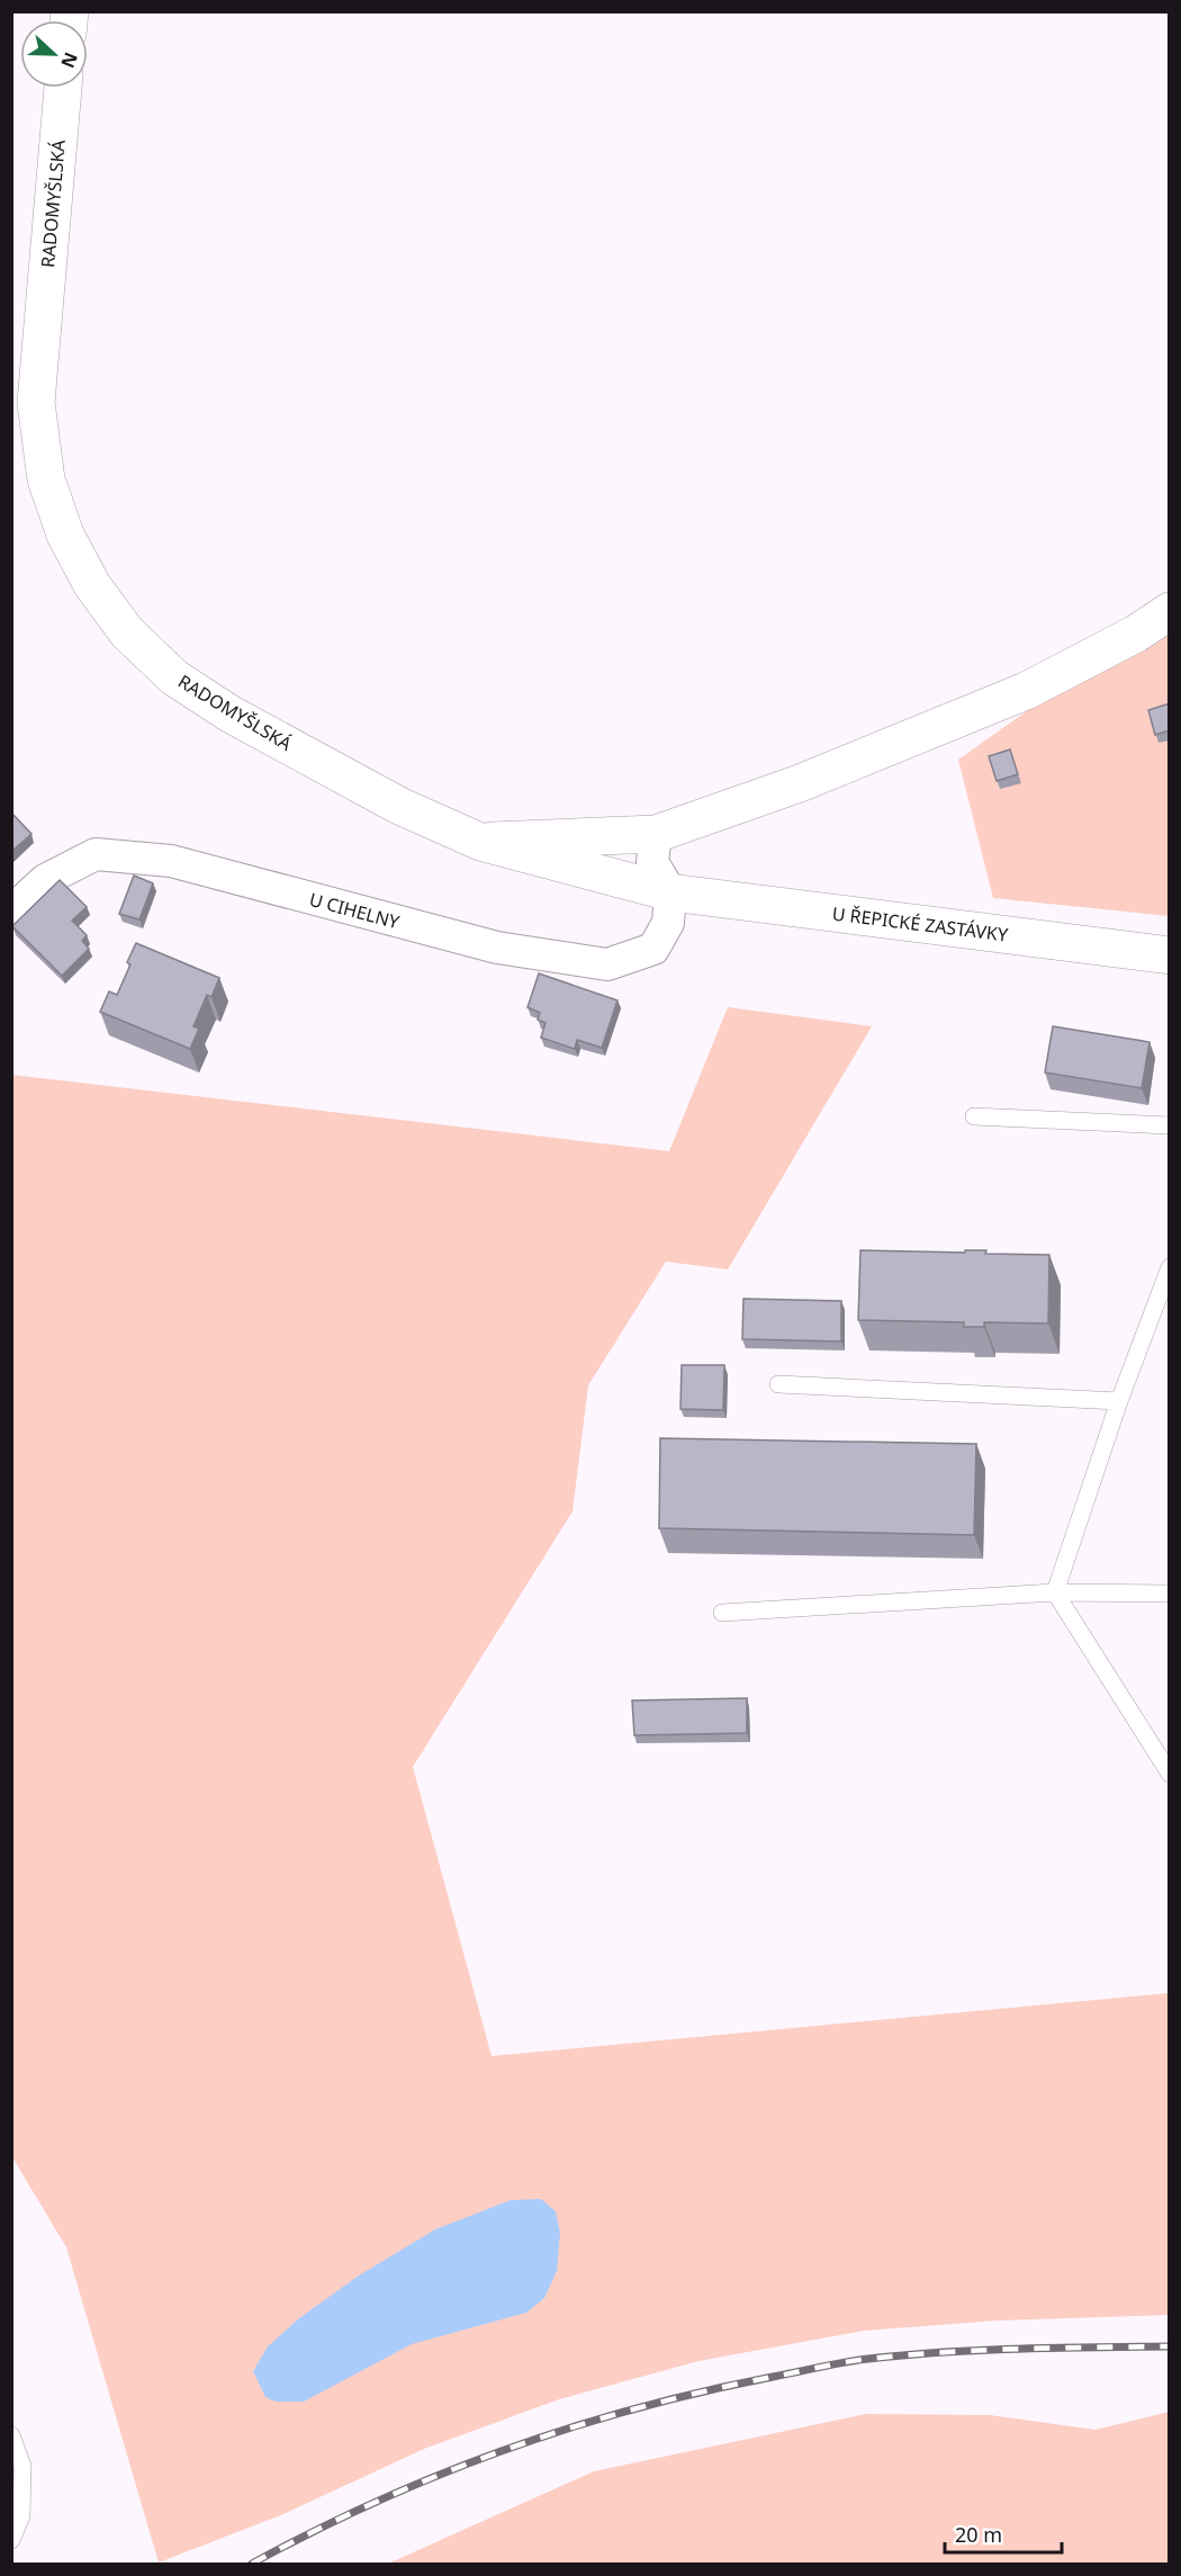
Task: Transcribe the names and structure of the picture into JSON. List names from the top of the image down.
{
  "streets": {
    "main road": ["RADOMYŠLSKÁ", "U ŘEPICKÉ ZASTÁVKY"],
    "street": ["U CIHELNY"]
  },
  "crossings": [
    ["RADOMYŠLSKÁ", "U CIHELNY"],
    ["RADOMYŠLSKÁ", "U ŘEPICKÉ ZASTÁVKY"],
    ["U CIHELNY", "U ŘEPICKÉ ZASTÁVKY"]
  ],
  "scale_bar": "20 m",
  "north": "right"
}
